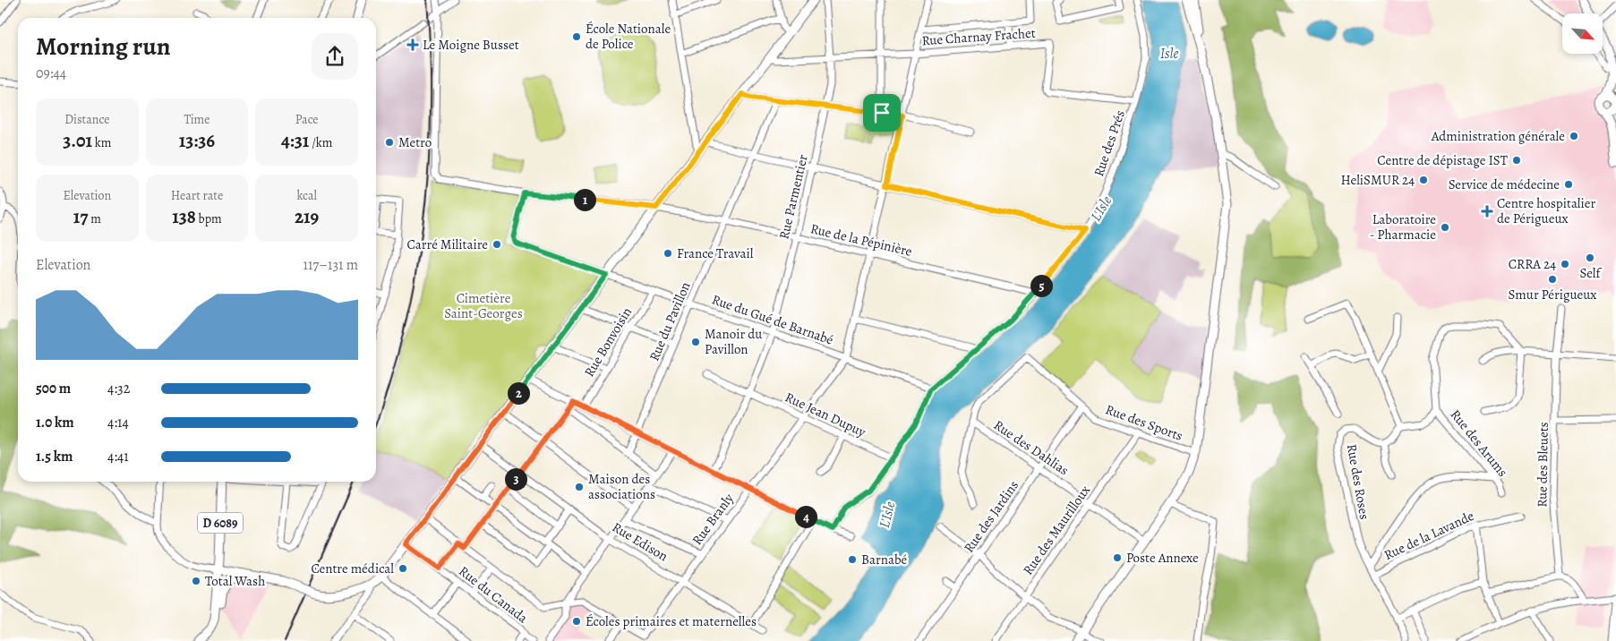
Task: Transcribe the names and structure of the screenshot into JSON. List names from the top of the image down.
{
  "streets": {
    "main road": ["D 6089"],
    "street": [
      "Rue Charnay Frachet",
      "Rue des Prés",
      "Rue Parmentier",
      "Rue de la Pépinière",
      "Rue du Gué de Barnabé",
      "Rue du Pavillon",
      "Rue Bonvoisin",
      "Rue Jean Dupuy",
      "Rue des Sports",
      "Rue des Arums",
      "Rue des Dahlias",
      "Rue des Bleuets",
      "Rue des Roses",
      "Rue des Jardins",
      "Rue Branly",
      "Rue des Maurilloux",
      "Rue de la Lavande",
      "Rue Edison",
      "Rue du Canada"
    ]
  },
  "crossings": [
    ["Rue Charnay Frachet", "Rue des Prés"],
    ["Rue Charnay Frachet", "Rue Parmentier"],
    ["Rue des Prés", "Rue de la Pépinière"],
    ["Rue des Prés", "Rue du Gué de Barnabé"],
    ["Rue des Prés", "Rue Jean Dupuy"],
    ["Rue Parmentier", "Rue de la Pépinière"],
    ["Rue Parmentier", "Rue du Gué de Barnabé"],
    ["Rue Parmentier", "Rue Jean Dupuy"],
    ["Rue de la Pépinière", "Rue du Gué de Barnabé"],
    ["Rue de la Pépinière", "Rue du Pavillon"],
    ["Rue du Gué de Barnabé", "Rue du Pavillon"],
    ["Rue du Gué de Barnabé", "Rue Bonvoisin"],
    ["Rue du Gué de Barnabé", "Rue Branly"],
    ["Rue Jean Dupuy", "Rue Branly"],
    ["Rue des Sports", "Rue des Dahlias"],
    ["Rue des Sports", "Rue des Jardins"],
    ["Rue des Sports", "Rue des Maurilloux"],
    ["Rue des Dahlias", "Rue des Jardins"],
    ["Rue des Dahlias", "Rue des Maurilloux"],
    ["Rue des Roses", "Rue de la Lavande"],
    ["Rue Branly", "Rue Edison"]
  ],
  "water": ["Isle", "L'Isle"],
  "parks": ["Cimetière Saint-Georges"],
  "places": {
    "other": [
      "École Nationale de Police",
      "Administration générale",
      "Metro",
      "Centre de dépistage IST",
      "HeliSMUR 24",
      "Service de médecine",
      "Laboratoire - Pharmacie",
      "Carré Militaire",
      "France Travail",
      "Self",
      "CRRA 24",
      "Smur Périgueux",
      "Manoir du Pavillon",
      "Maison des associations",
      "Poste Annexe",
      "Barnabé",
      "Centre médical",
      "Total Wash",
      "Écoles primaires et maternelles"
    ],
    "health": ["Le Moigne Busset", "Centre hospitalier de Périgueux"]
  },
  "north": "bottom right",
  "page": {
    "heading": ["Morning run", "09:44"],
    "stats": [
      ["Distance", "3.01 km"],
      ["Time", "13:36"],
      ["Pace", "4:31 /km"],
      ["Elevation", "17 m"],
      ["Heart rate", "138 bpm"],
      ["kcal", "219"]
    ],
    "pins": [
      "1",
      "5",
      "2",
      "3",
      "4"
    ],
    "chart": ["Elevation", "117–131 m"],
    "list": [
      {
        "name": "500 m",
        "note": "4:32"
      },
      {
        "name": "1.0 km",
        "note": "4:14"
      },
      {
        "name": "1.5 km",
        "note": "4:41"
      }
    ]
  }
}
